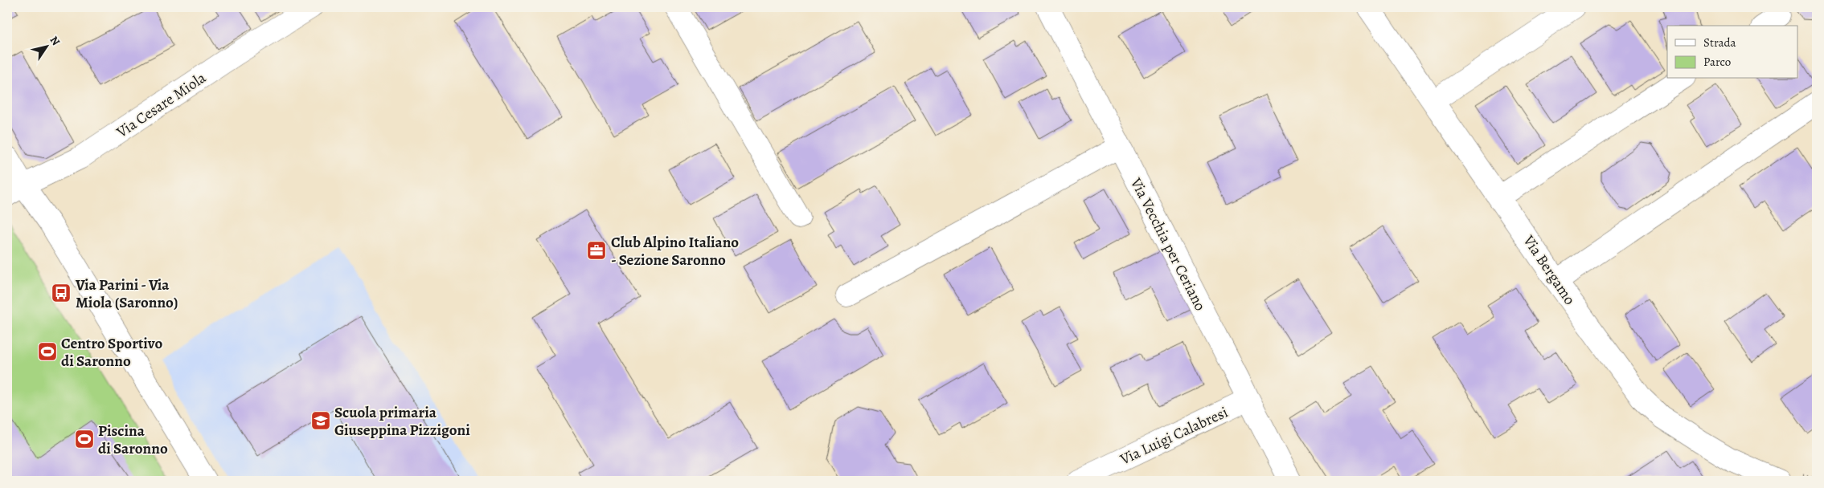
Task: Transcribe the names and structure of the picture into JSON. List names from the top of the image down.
{
  "streets": {
    "street": [
      "Via Cesare Miola",
      "Via Vecchia per Ceriano",
      "Via Bergamo",
      "Via Luigi Calabresi"
    ]
  },
  "crossings": [
    ["Via Vecchia per Ceriano", "Via Luigi Calabresi"]
  ],
  "places": {
    "office": ["Club Alpino Italiano - Sezione Saronno"],
    "bus stop": ["Via Parini - Via Miola (Saronno)"],
    "sports": ["Centro Sportivo di Saronno", "Piscina di Saronno"],
    "school or university": ["Scuola primaria Giuseppina Pizzigoni"]
  },
  "legend": ["Strada", "Parco"],
  "north": "top right"
}
